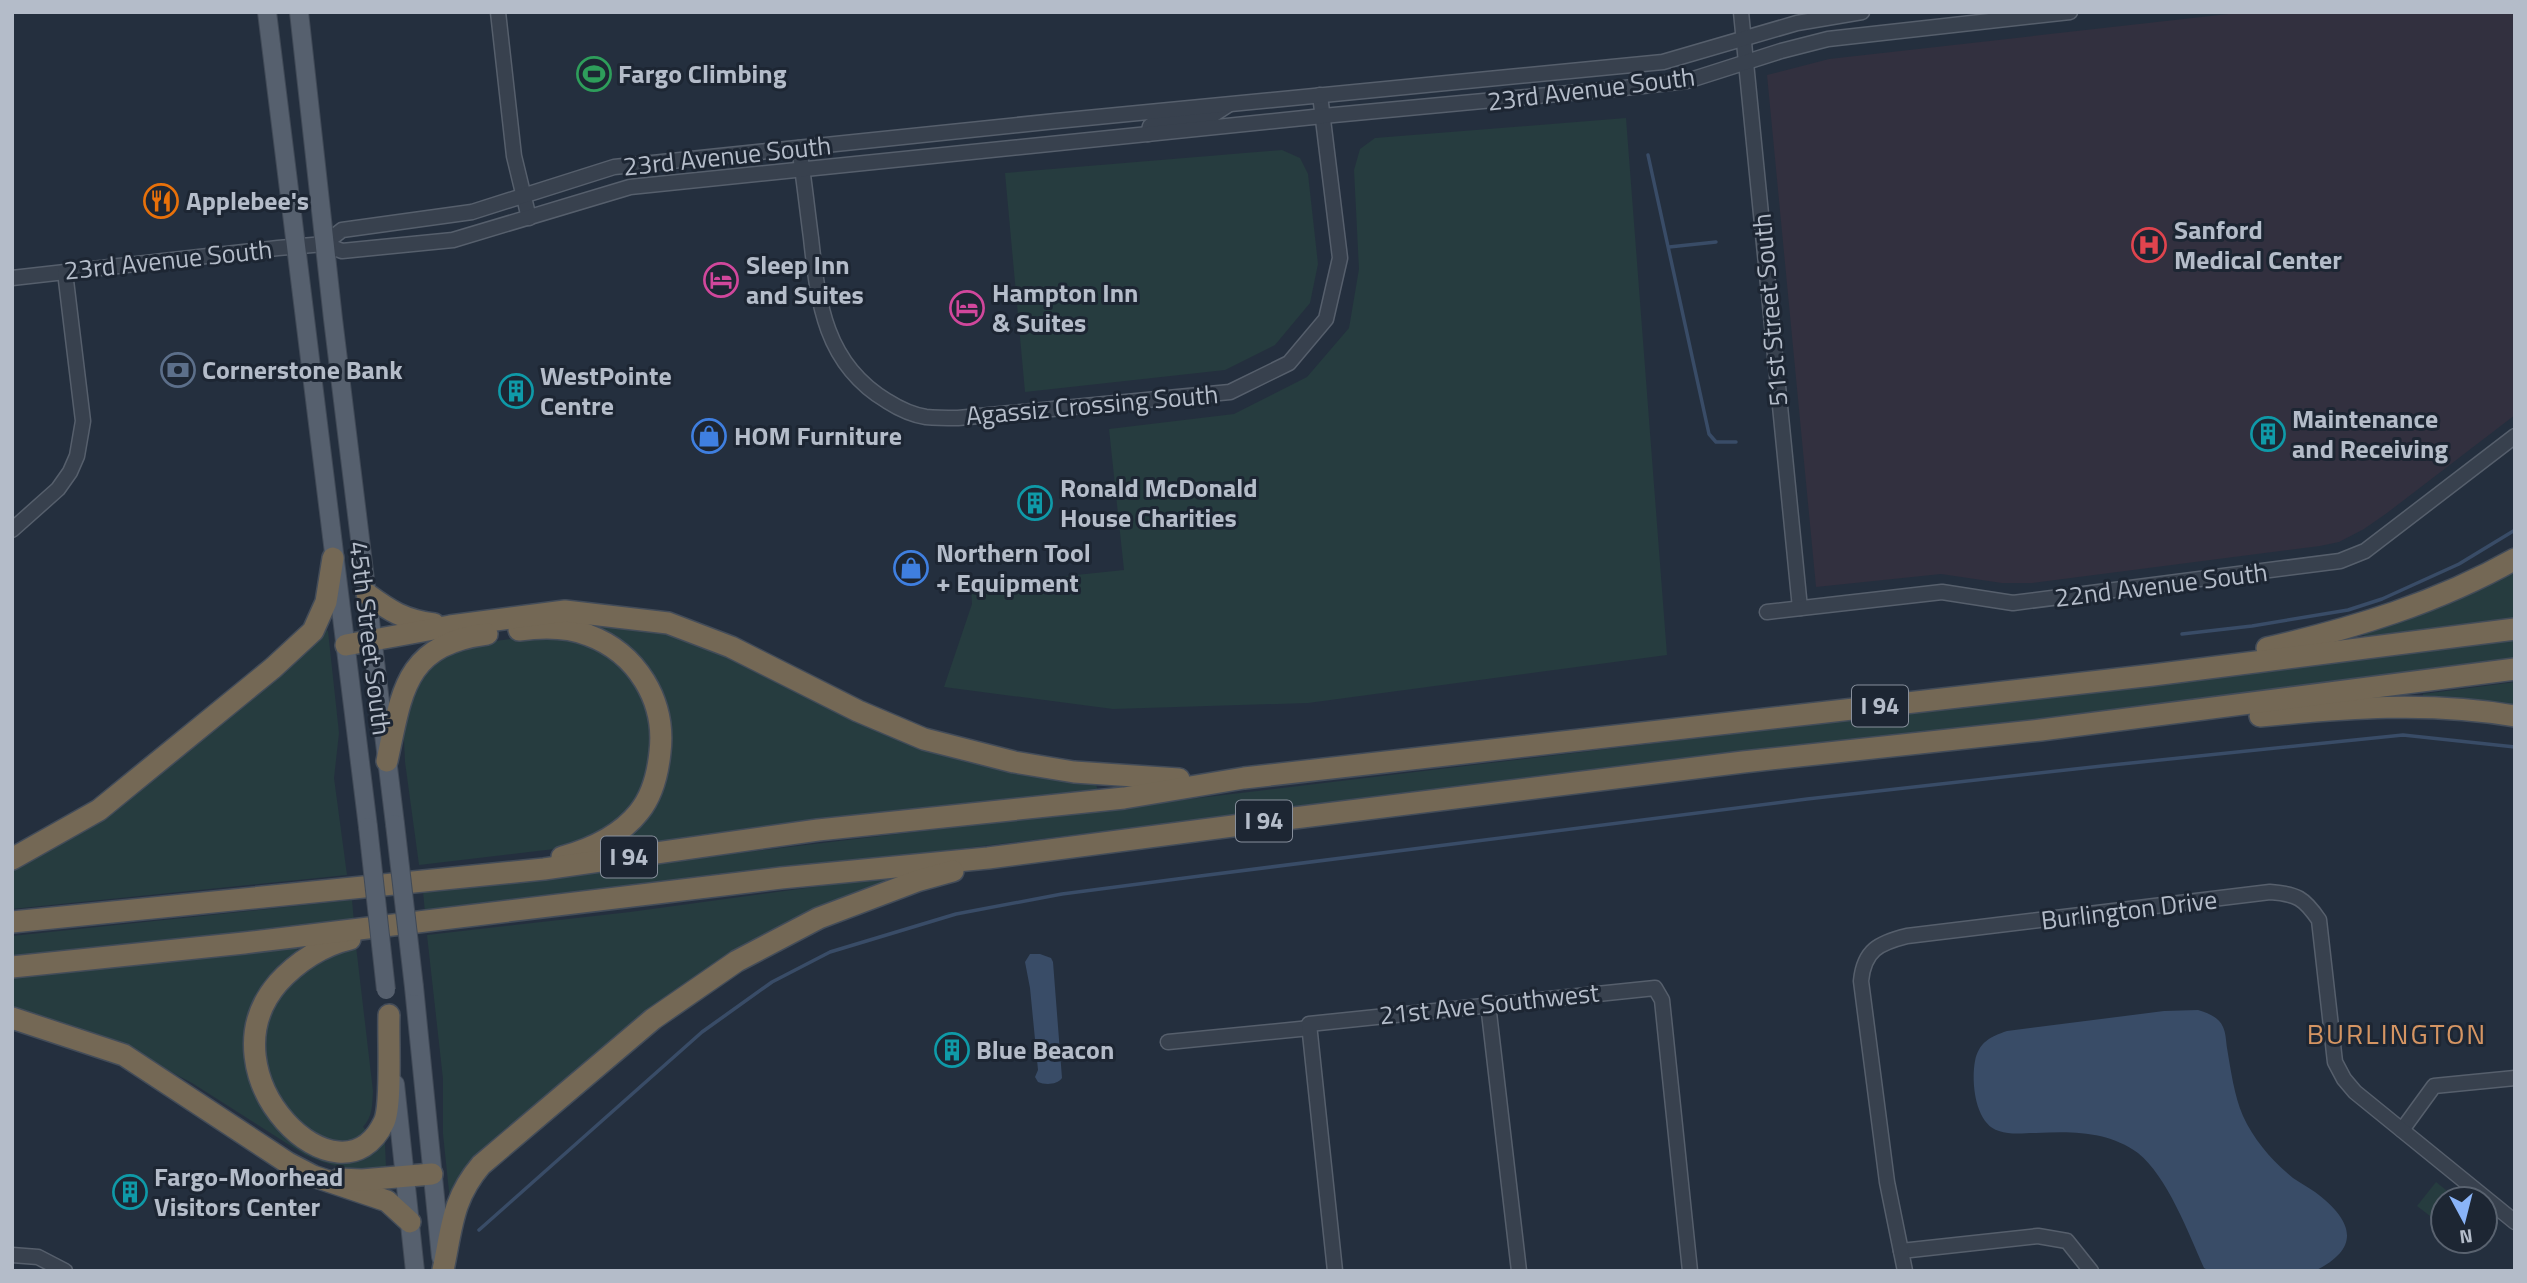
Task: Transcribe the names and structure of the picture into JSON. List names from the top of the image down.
{
  "streets": {
    "highway": ["I 94"],
    "main road": ["45th Street South"],
    "street": [
      "23rd Avenue South",
      "51st Street South",
      "Agassiz Crossing South",
      "22nd Avenue South",
      "Burlington Drive",
      "21st Ave Southwest"
    ]
  },
  "crossings": [
    ["23rd Avenue South", "51st Street South"],
    ["23rd Avenue South", "Agassiz Crossing South"],
    ["23rd Avenue South", "45th Street South"],
    ["51st Street South", "22nd Avenue South"]
  ],
  "districts": ["BURLINGTON"],
  "places": {
    "sports": ["Fargo Climbing"],
    "restaurant": ["Applebee's"],
    "hospital": ["Sanford Medical Center"],
    "hotel": ["Sleep Inn and Suites", "Hampton Inn & Suites"],
    "bank": ["Cornerstone Bank"],
    "building": [
      "WestPointe Centre",
      "Maintenance and Receiving",
      "Ronald McDonald House Charities",
      "Blue Beacon",
      "Fargo-Moorhead Visitors Center"
    ],
    "shop": ["HOM Furniture", "Northern Tool + Equipment"]
  },
  "north": "bottom"
}
